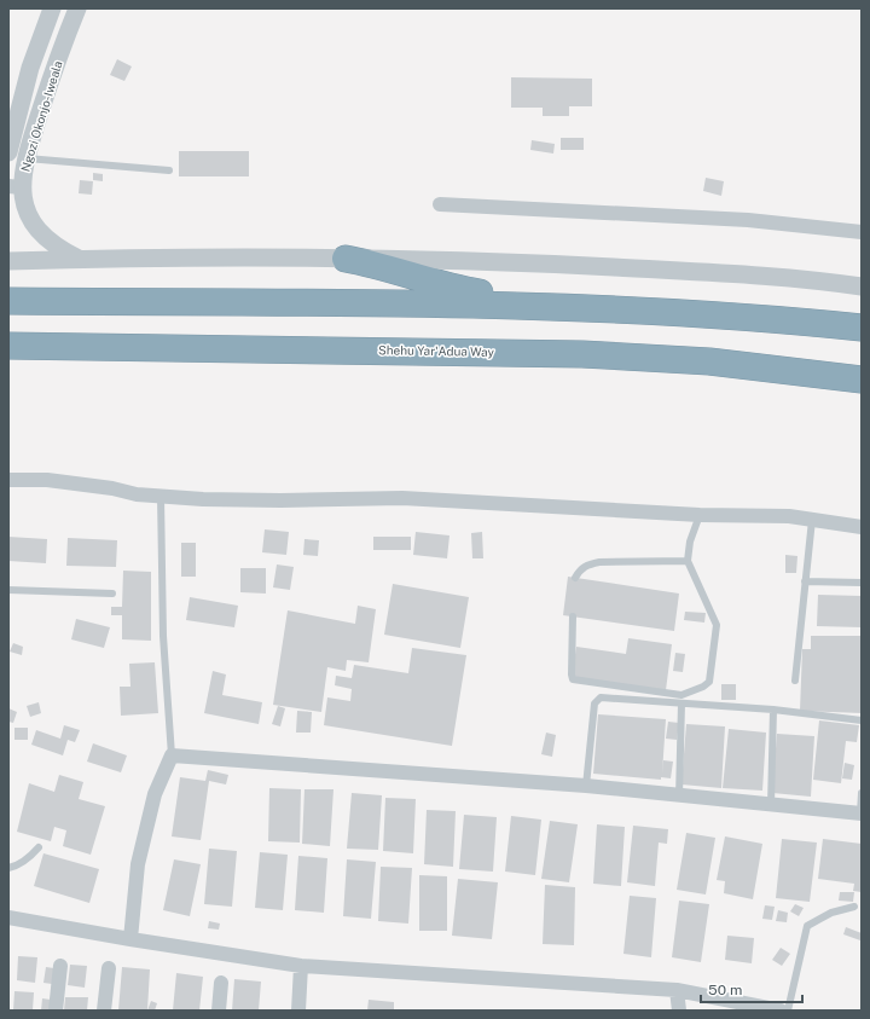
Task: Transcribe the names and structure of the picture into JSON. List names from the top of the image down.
{
  "streets": {
    "highway": ["Shehu Yar'Adua Way"],
    "street": ["Ngozi Okonjo-Iweala"]
  },
  "scale_bar": "50 m"
}
